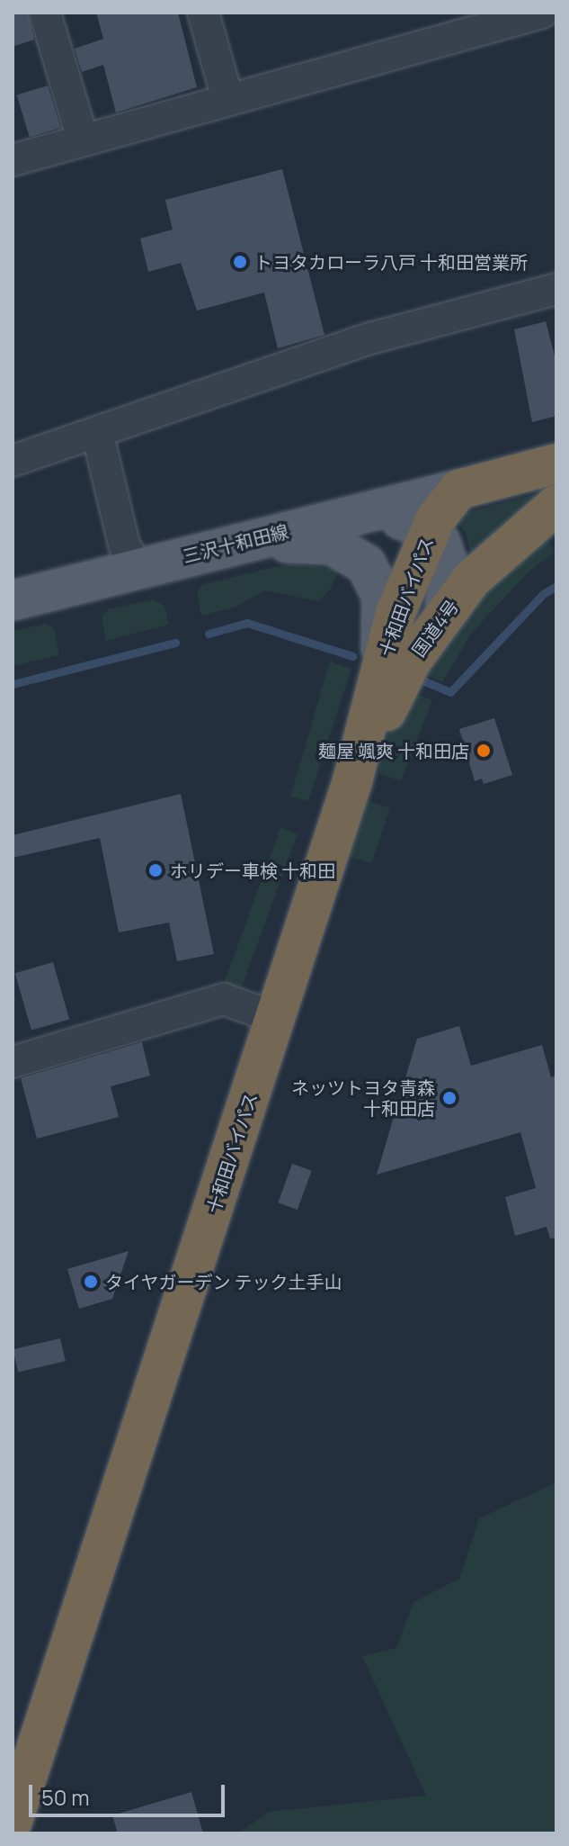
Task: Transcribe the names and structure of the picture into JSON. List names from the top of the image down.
{
  "streets": {
    "highway": ["十和田バイパス", "国道4号"],
    "main road": ["三沢十和田線"]
  },
  "crossings": [
    ["三沢十和田線", "十和田バイパス"],
    ["十和田バイパス", "国道4号"]
  ],
  "places": [
    "トヨタカローラ八戸 十和田営業所",
    "麺屋 颯爽 十和田店",
    "ホリデー車検 十和田",
    "ネッツトヨタ青森 十和田店",
    "タイヤガーデン テック土手山"
  ],
  "scale_bar": "50 m"
}
